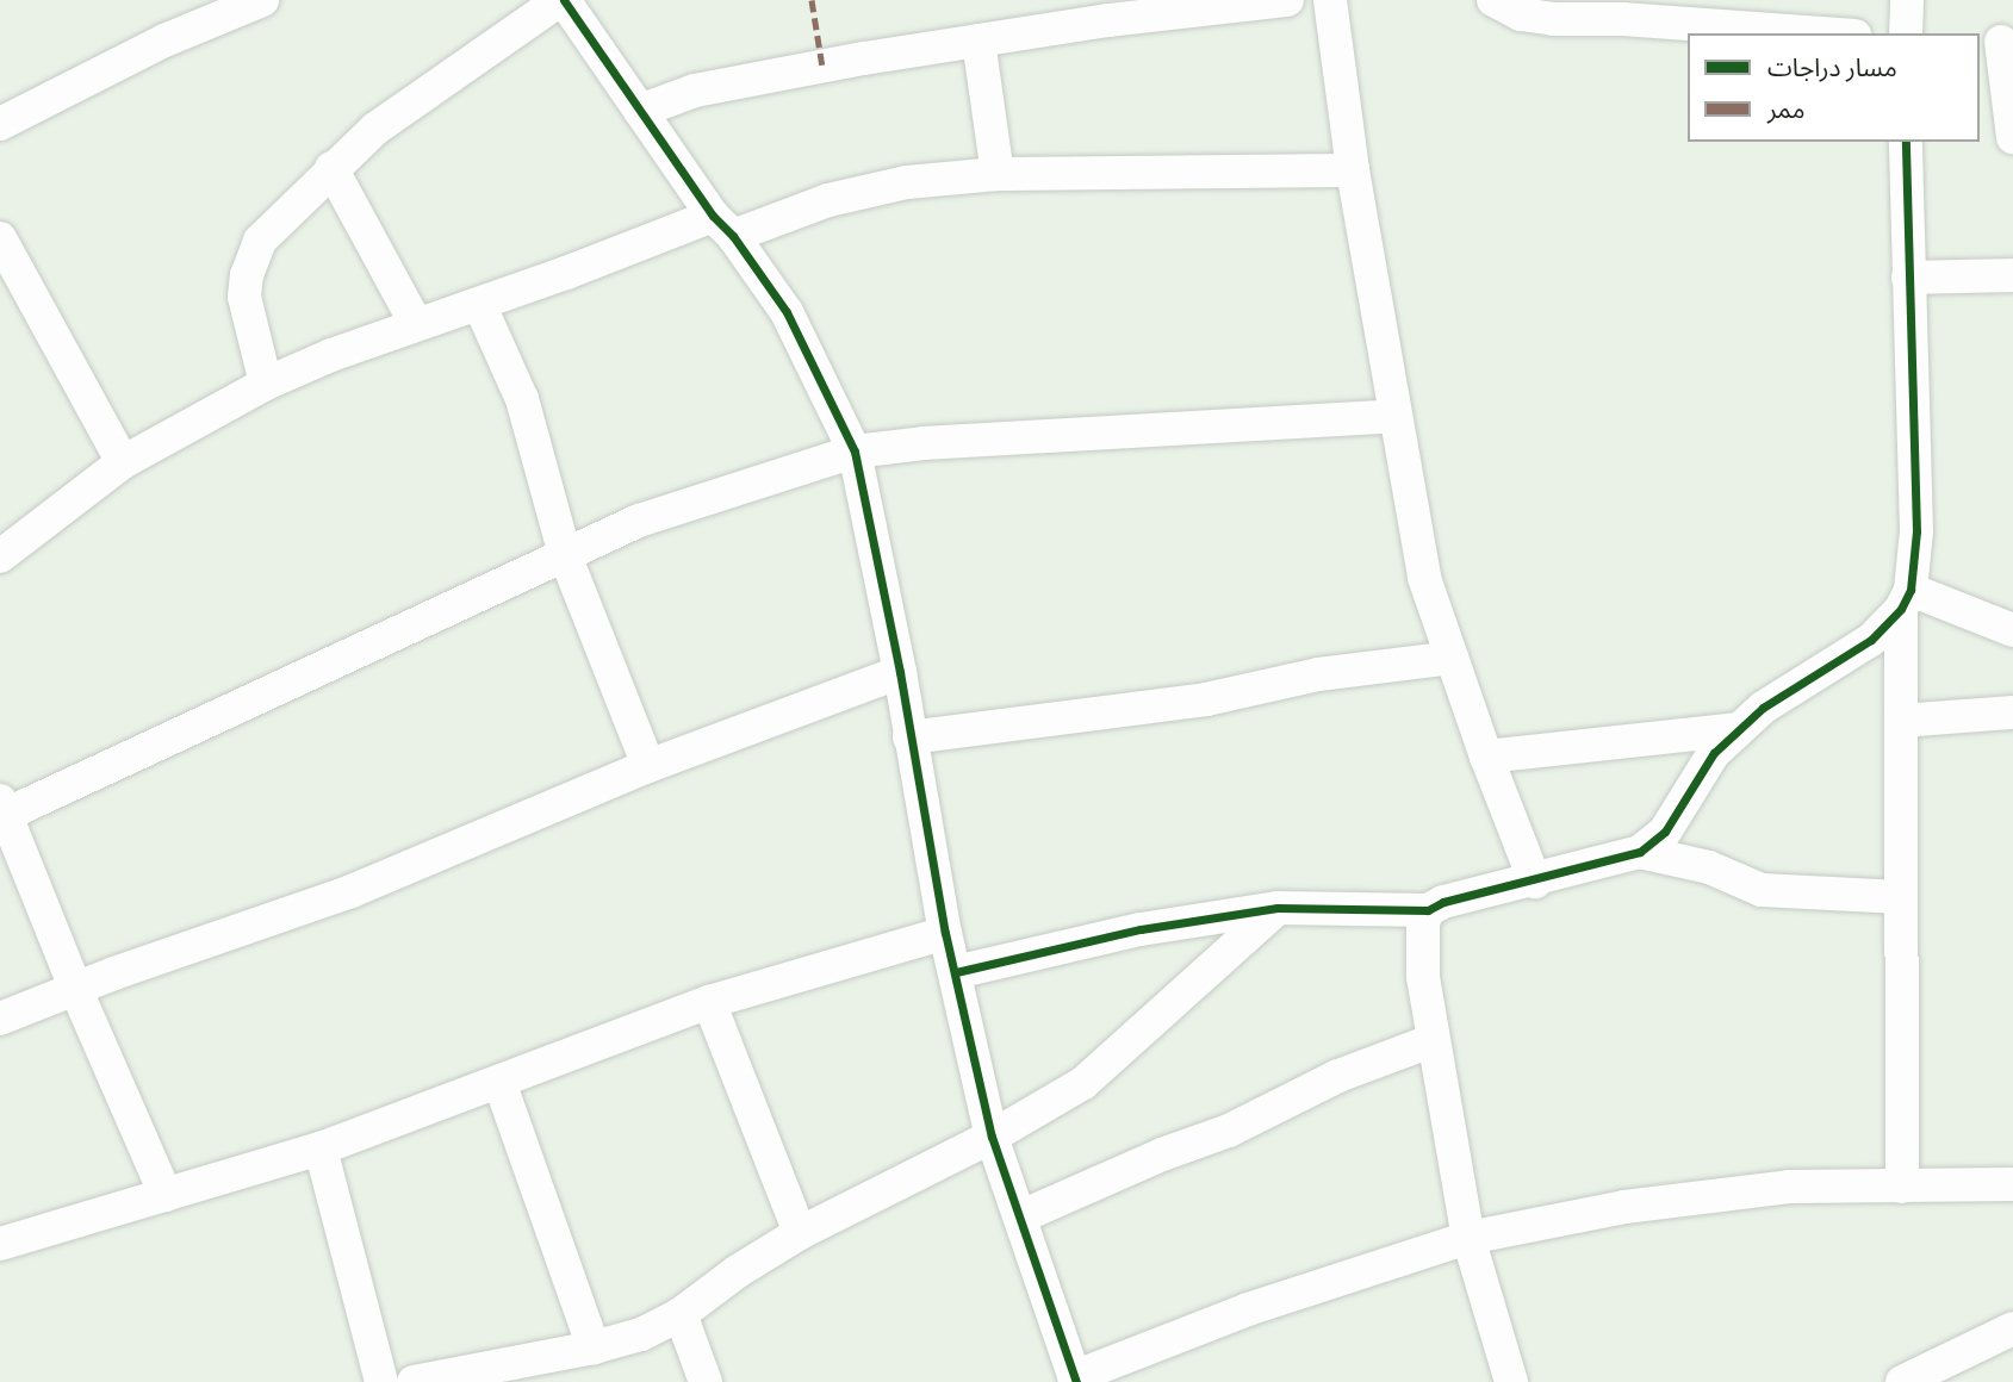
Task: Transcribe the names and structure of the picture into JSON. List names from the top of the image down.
{
  "legend": ["مسار دراجات", "ممر"]
}
